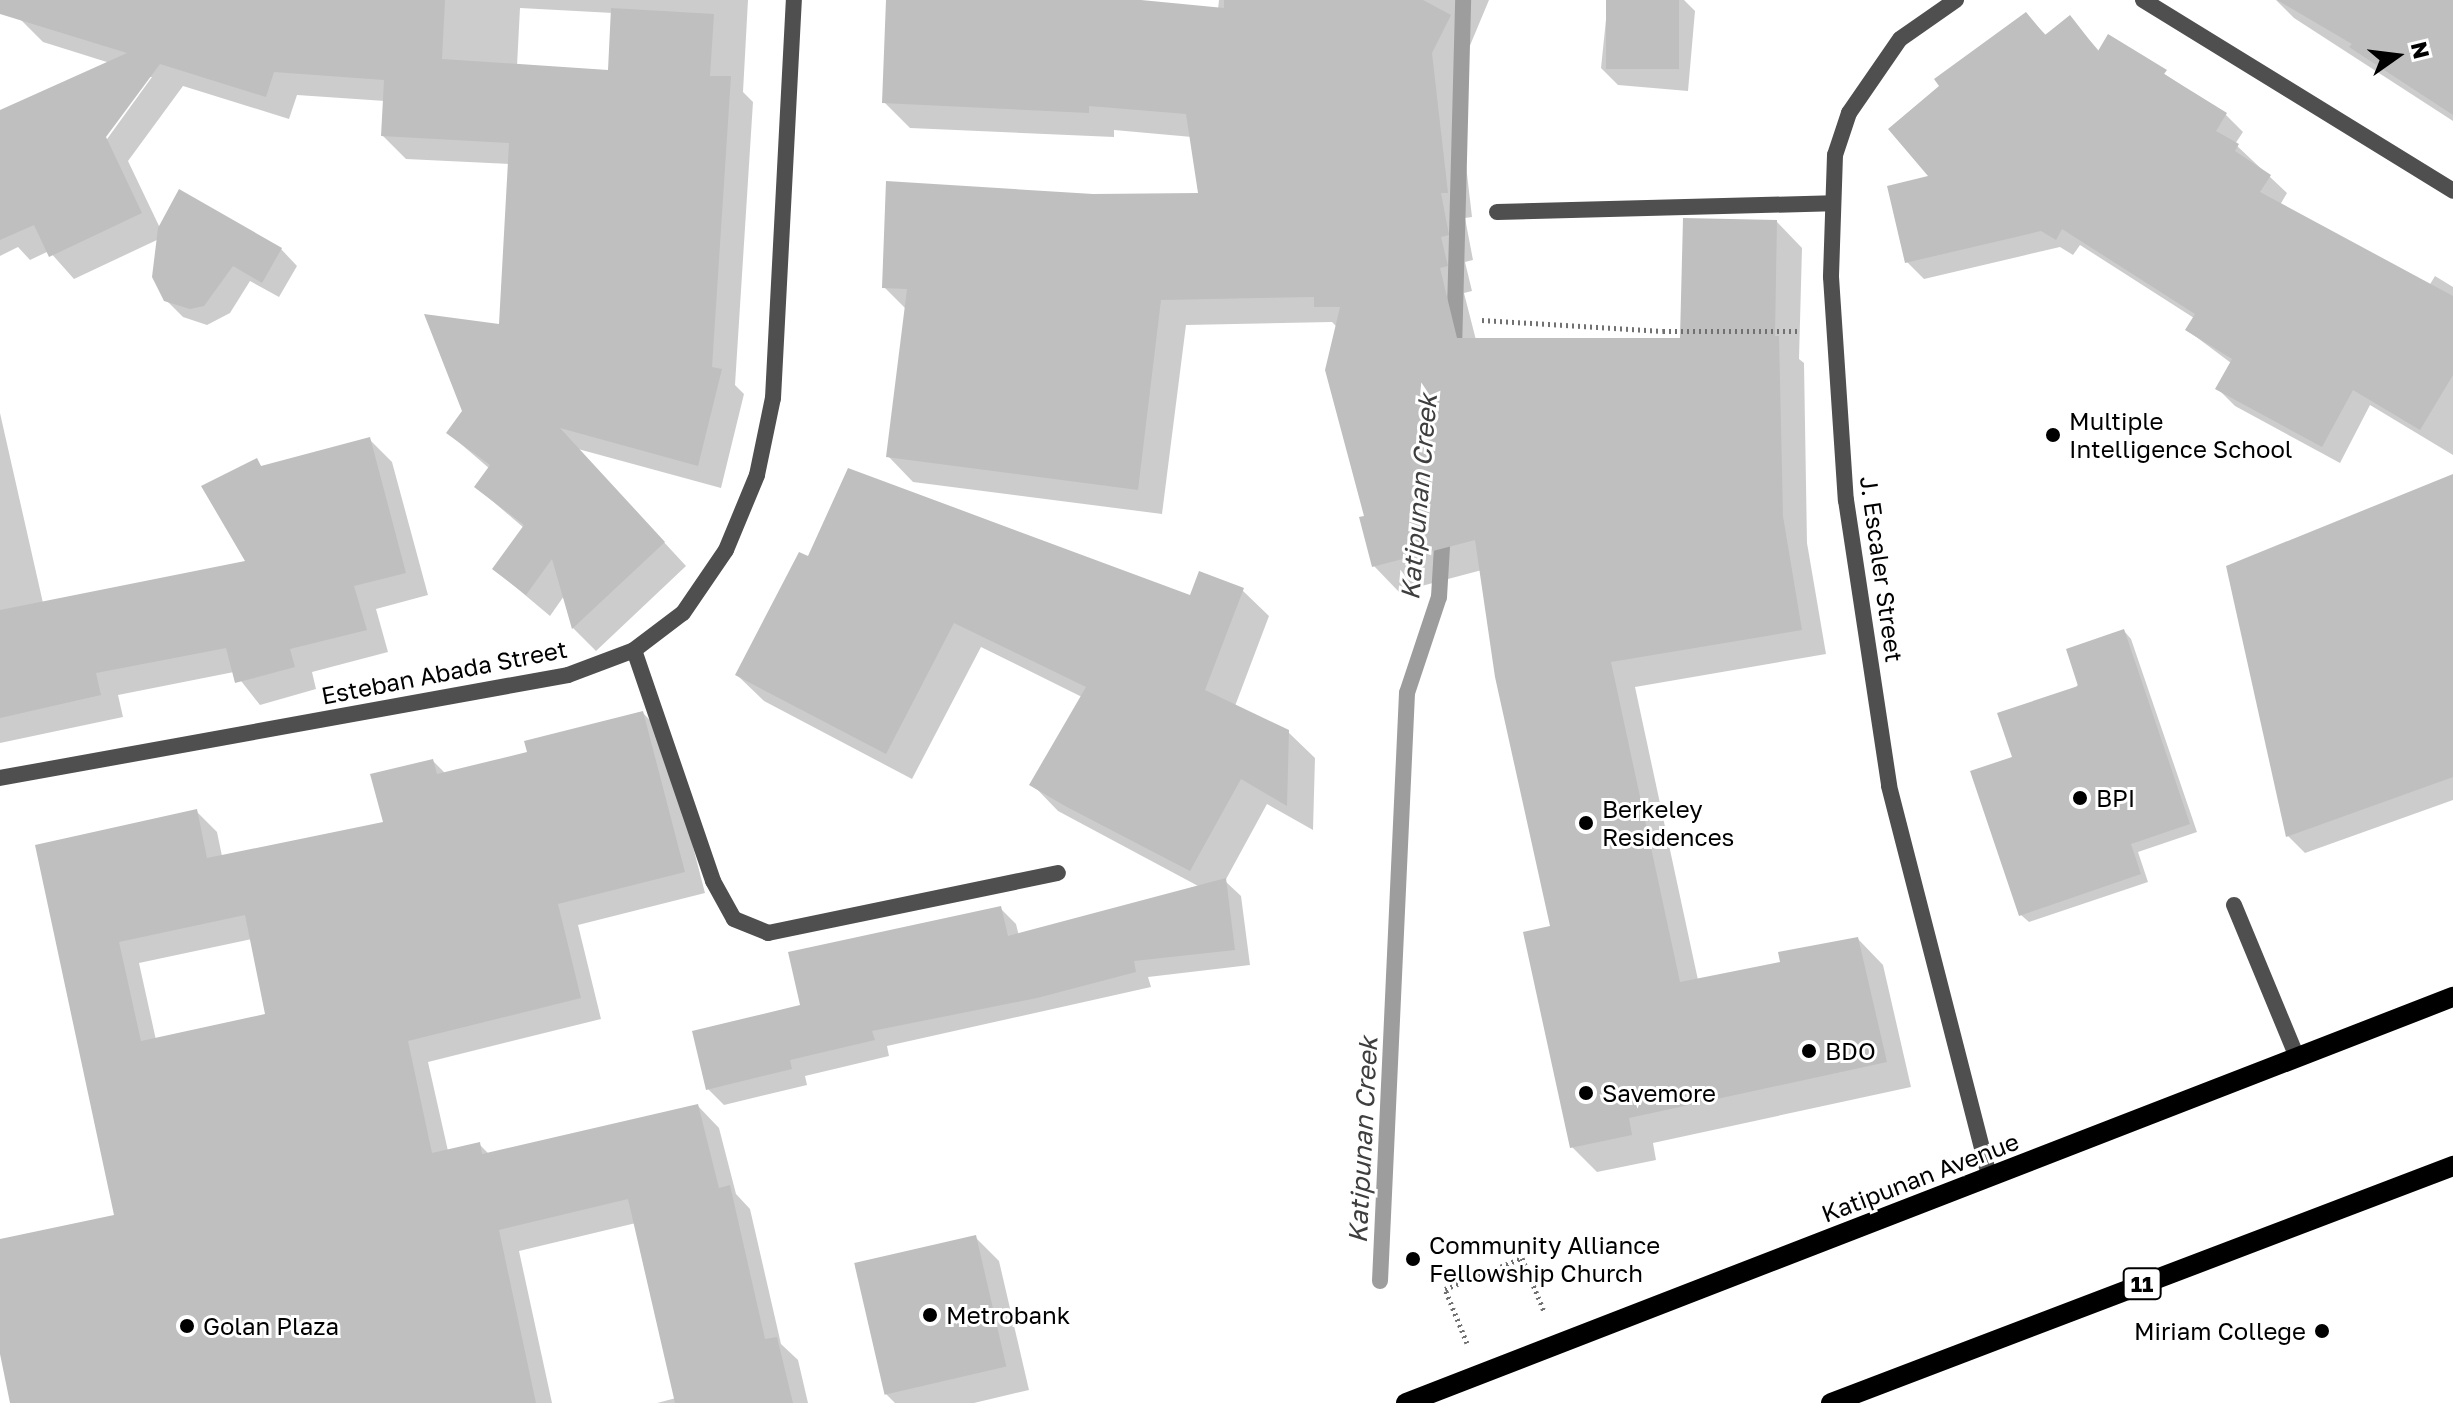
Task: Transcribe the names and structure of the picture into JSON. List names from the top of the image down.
{
  "streets": {
    "main road": ["Katipunan Avenue", "11"],
    "street": ["J. Escaler Street", "Esteban Abada Street"]
  },
  "crossings": [
    ["J. Escaler Street", "Katipunan Avenue"]
  ],
  "water": ["Katipunan Creek"],
  "places": [
    "Multiple Intelligence School",
    "BPI",
    "Berkeley Residences",
    "BDO",
    "Savemore",
    "Community Alliance Fellowship Church",
    "Metrobank",
    "Golan Plaza",
    "Miriam College"
  ],
  "north": "right"
}
